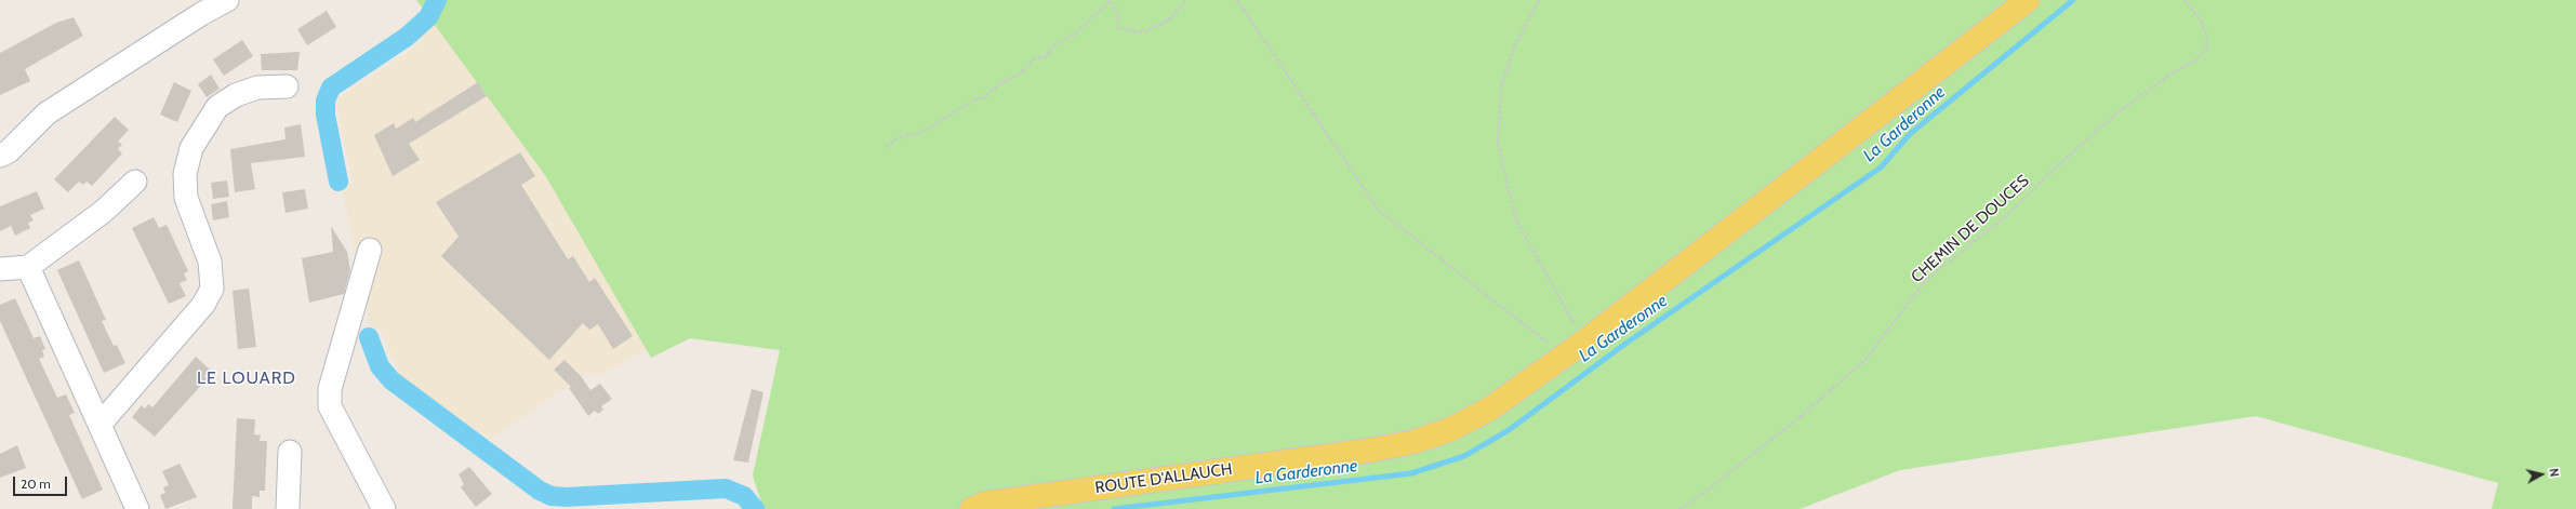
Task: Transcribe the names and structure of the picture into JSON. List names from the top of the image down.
{
  "streets": {
    "main road": ["ROUTE D'ALLAUCH"],
    "path": ["CHEMIN DE DOUCES"]
  },
  "districts": ["LE LOUARD"],
  "water": ["La Garderonne"],
  "scale_bar": "20 m",
  "north": "right"
}
